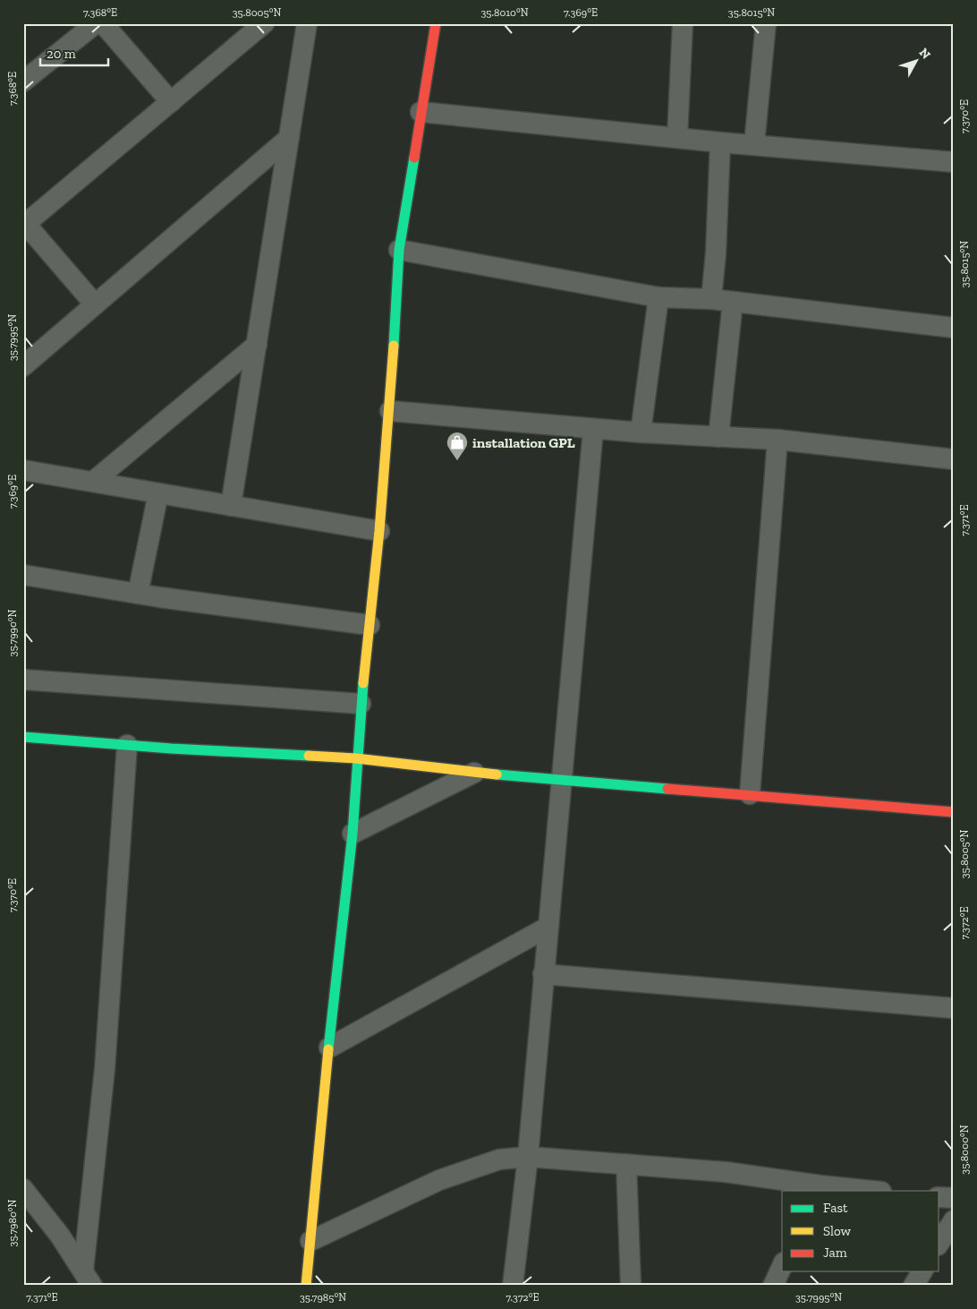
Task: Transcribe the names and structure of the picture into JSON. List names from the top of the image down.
{
  "places": {
    "shop": ["installation GPL"]
  },
  "legend": ["Fast", "Slow", "Jam"],
  "scale_bar": "20 m",
  "north": "top right",
  "coordinates": [
    "7.368°E",
    "35.8005°N",
    "35.8010°N",
    "7.369°E",
    "35.8015°N",
    "7.370°E",
    "35.7995°N",
    "7.371°E",
    "35.7990°N",
    "7.372°E",
    "35.8000°N",
    "35.7980°N",
    "35.7985°N"
  ]
}
